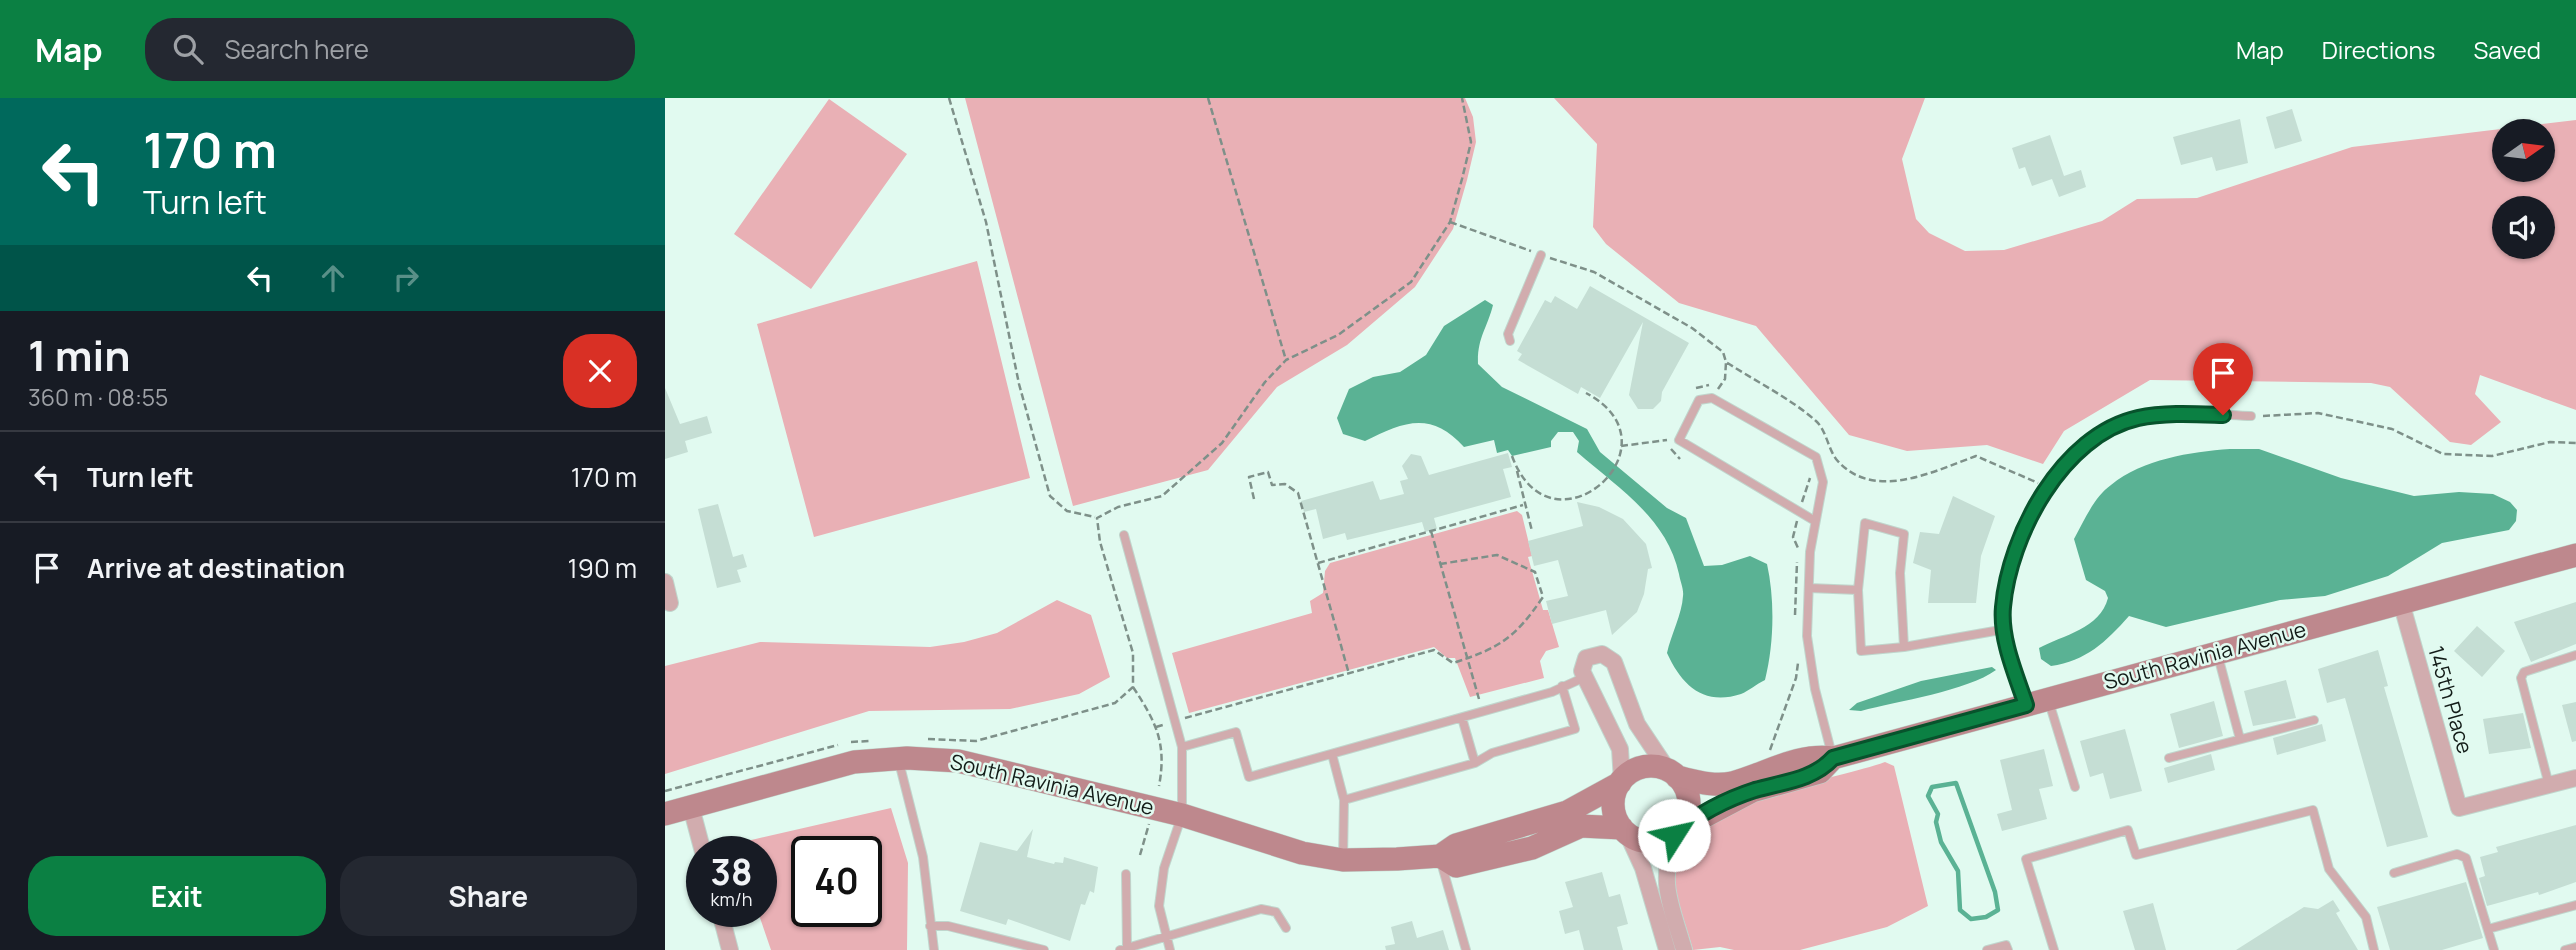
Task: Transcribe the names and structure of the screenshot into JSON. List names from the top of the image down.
{
  "streets": {
    "street": ["South Ravinia Avenue", "145th Place"]
  },
  "crossings": [
    ["South Ravinia Avenue", "145th Place"]
  ],
  "north": "right",
  "page": {
    "header": "Map",
    "search": "Search here",
    "nav": ["Map", "Directions", "Saved"],
    "turn": ["170 m", "Turn left"],
    "heading": ["1 min", "360 m · 08:55"],
    "list": [
      {
        "name": "Turn left",
        "value": "170 m"
      },
      {
        "name": "Arrive at destination",
        "value": "190 m"
      }
    ],
    "speed": "38 km/h",
    "limit": "40",
    "buttons": ["Exit", "Share"]
  }
}
